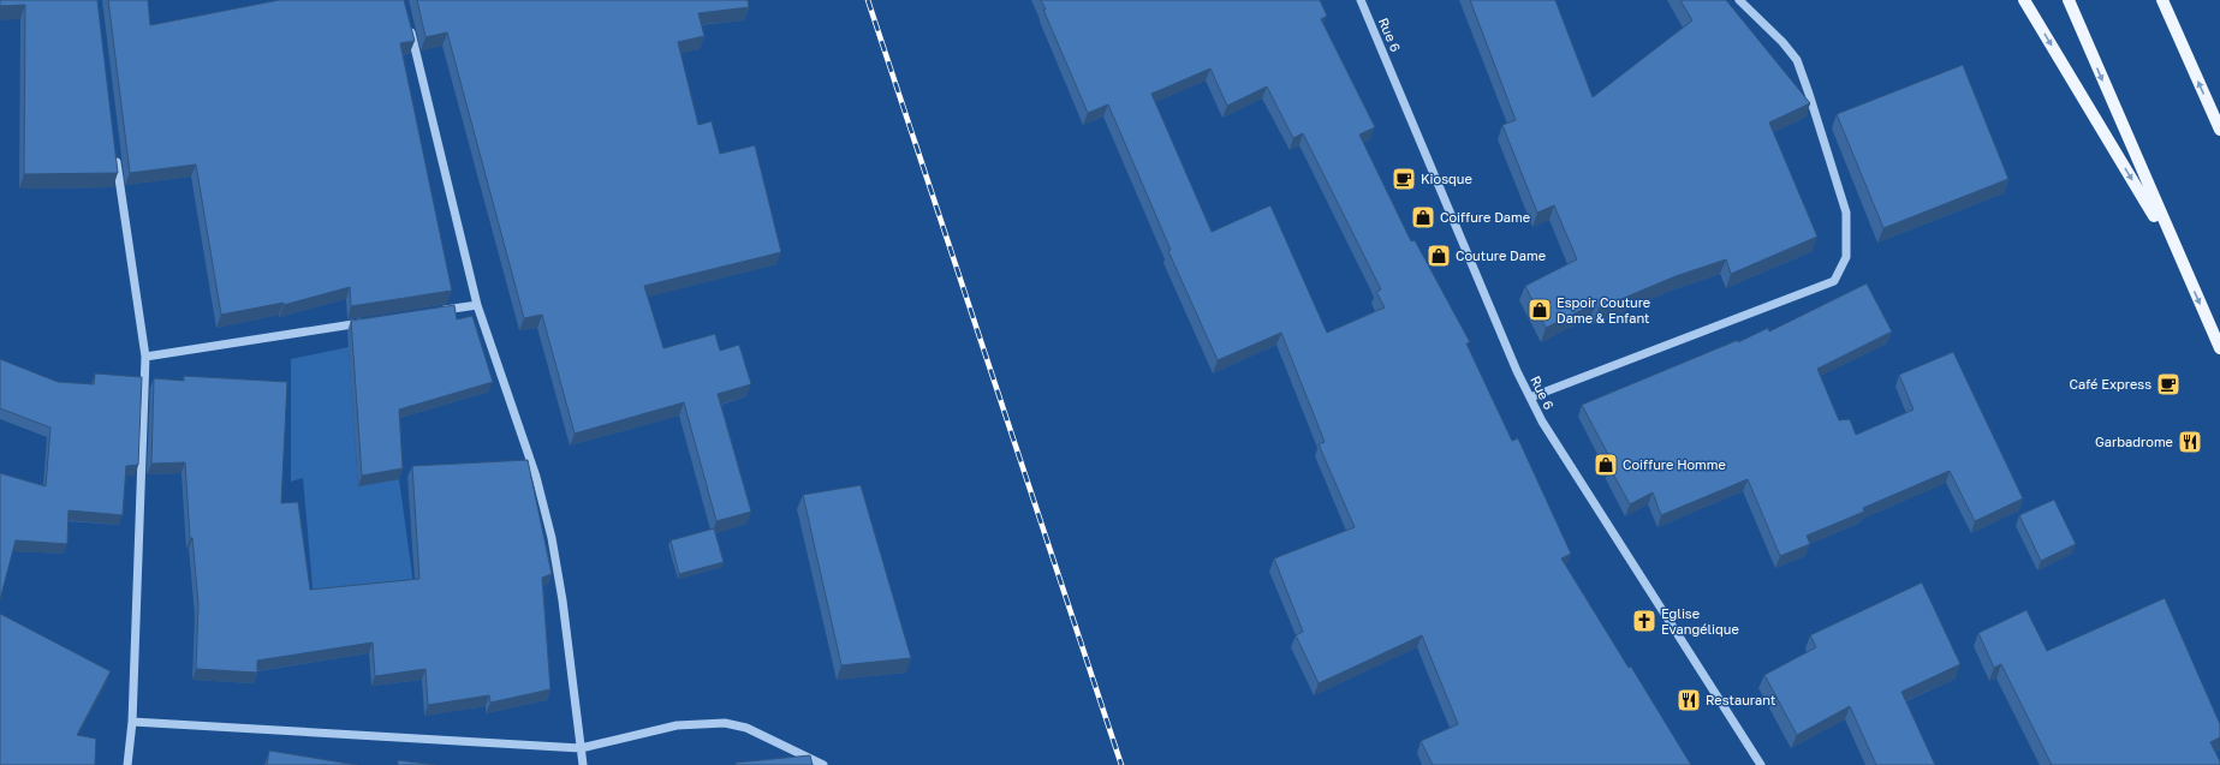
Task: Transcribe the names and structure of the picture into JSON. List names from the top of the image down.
{
  "streets": {
    "street": ["Rue 6"]
  },
  "places": {
    "cafe": ["Kiosque", "Café Express"],
    "shop": [
      "Coiffure Dame",
      "Couture Dame",
      "Espoir Couture Dame & Enfant",
      "Coiffure Homme"
    ],
    "restaurant": ["Garbadrome", "Restaurant"],
    "church": ["Eglise Evangélique"]
  }
}
